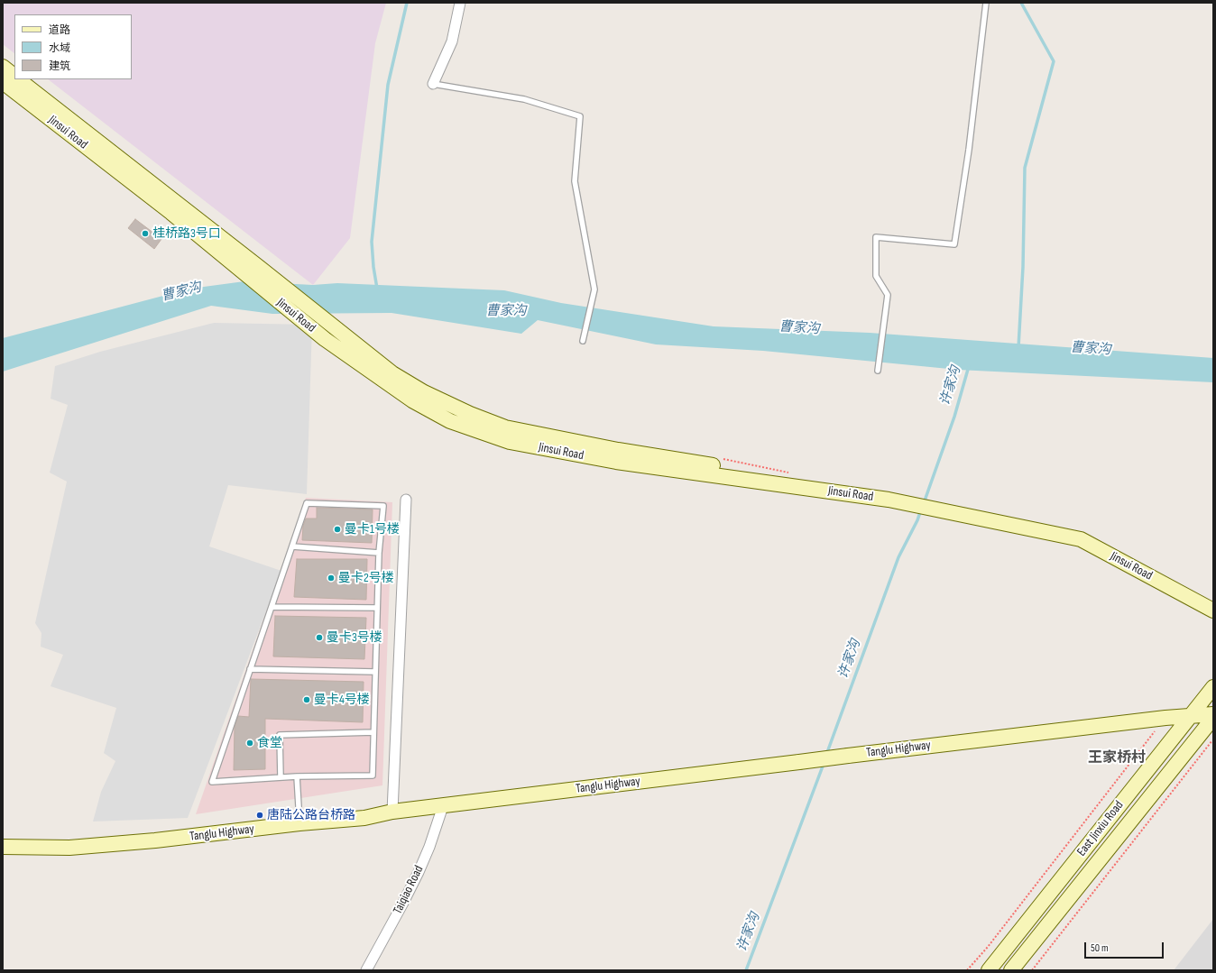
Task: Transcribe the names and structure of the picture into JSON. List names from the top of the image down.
{
  "streets": {
    "street": [
      "Jinsui Road",
      "Tanglu Highway",
      "East Jinxiu Road",
      "Taiqiao Road"
    ]
  },
  "crossings": [
    ["Tanglu Highway", "East Jinxiu Road"],
    ["Tanglu Highway", "Taiqiao Road"]
  ],
  "districts": ["王家桥村"],
  "water": ["曹家沟", "许家沟"],
  "places": [
    "桂桥路3号口",
    "曼卡1号楼",
    "曼卡2号楼",
    "曼卡3号楼",
    "曼卡4号楼",
    "食堂",
    "唐陆公路台桥路"
  ],
  "legend": ["道路", "水域", "建筑"],
  "scale_bar": "50 m"
}
